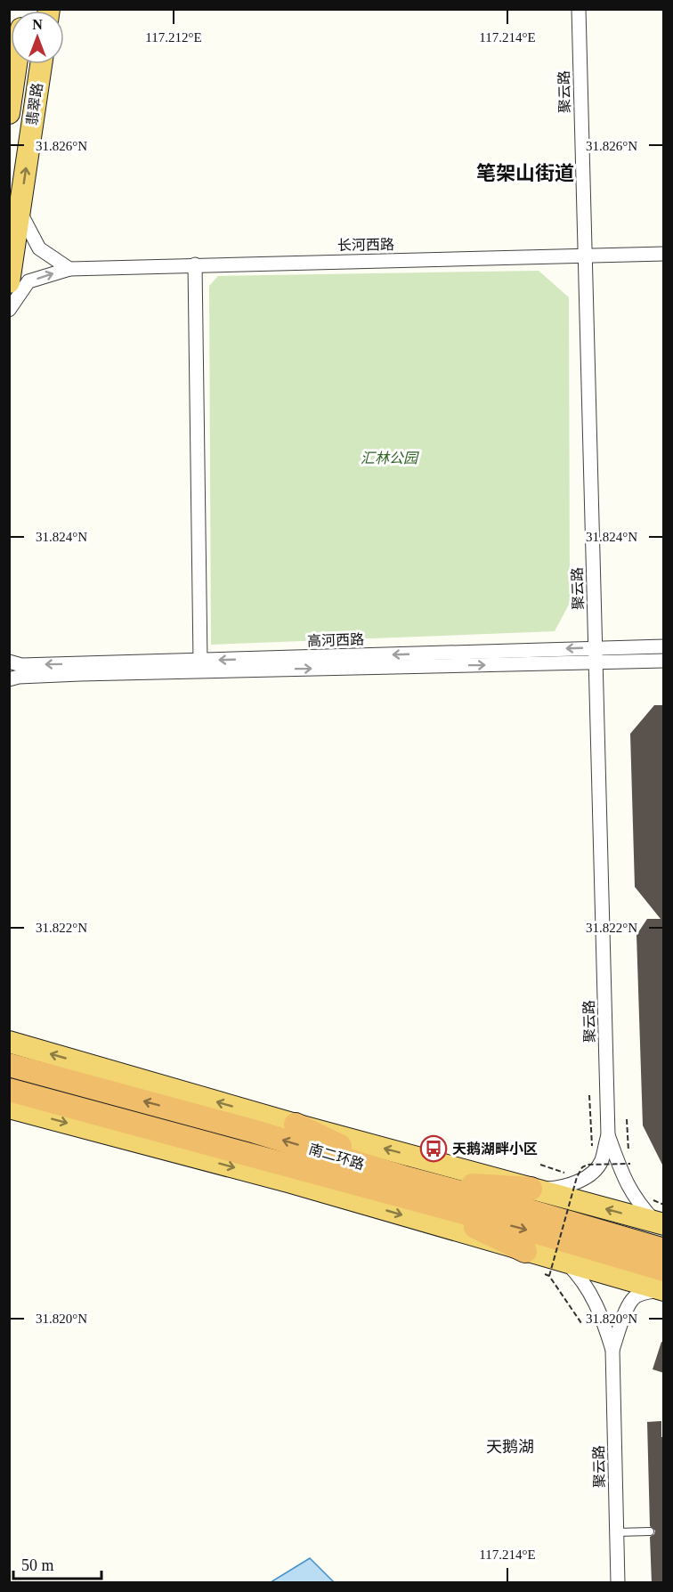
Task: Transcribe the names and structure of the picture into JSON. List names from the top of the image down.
{
  "streets": {
    "highway": ["南二环路"],
    "main road": ["翡翠路"],
    "street": ["聚云路", "长河西路", "高河西路"]
  },
  "crossings": [
    ["聚云路", "长河西路"],
    ["聚云路", "高河西路"],
    ["聚云路", "南二环路"]
  ],
  "districts": ["笔架山街道", "天鹅湖"],
  "parks": ["汇林公园"],
  "places": {
    "bus stop": ["天鹅湖畔小区"]
  },
  "scale_bar": "50 m",
  "north": "top",
  "coordinates": [
    "117.212°E",
    "117.214°E",
    "31.826°N",
    "31.824°N",
    "31.822°N",
    "31.820°N"
  ]
}
